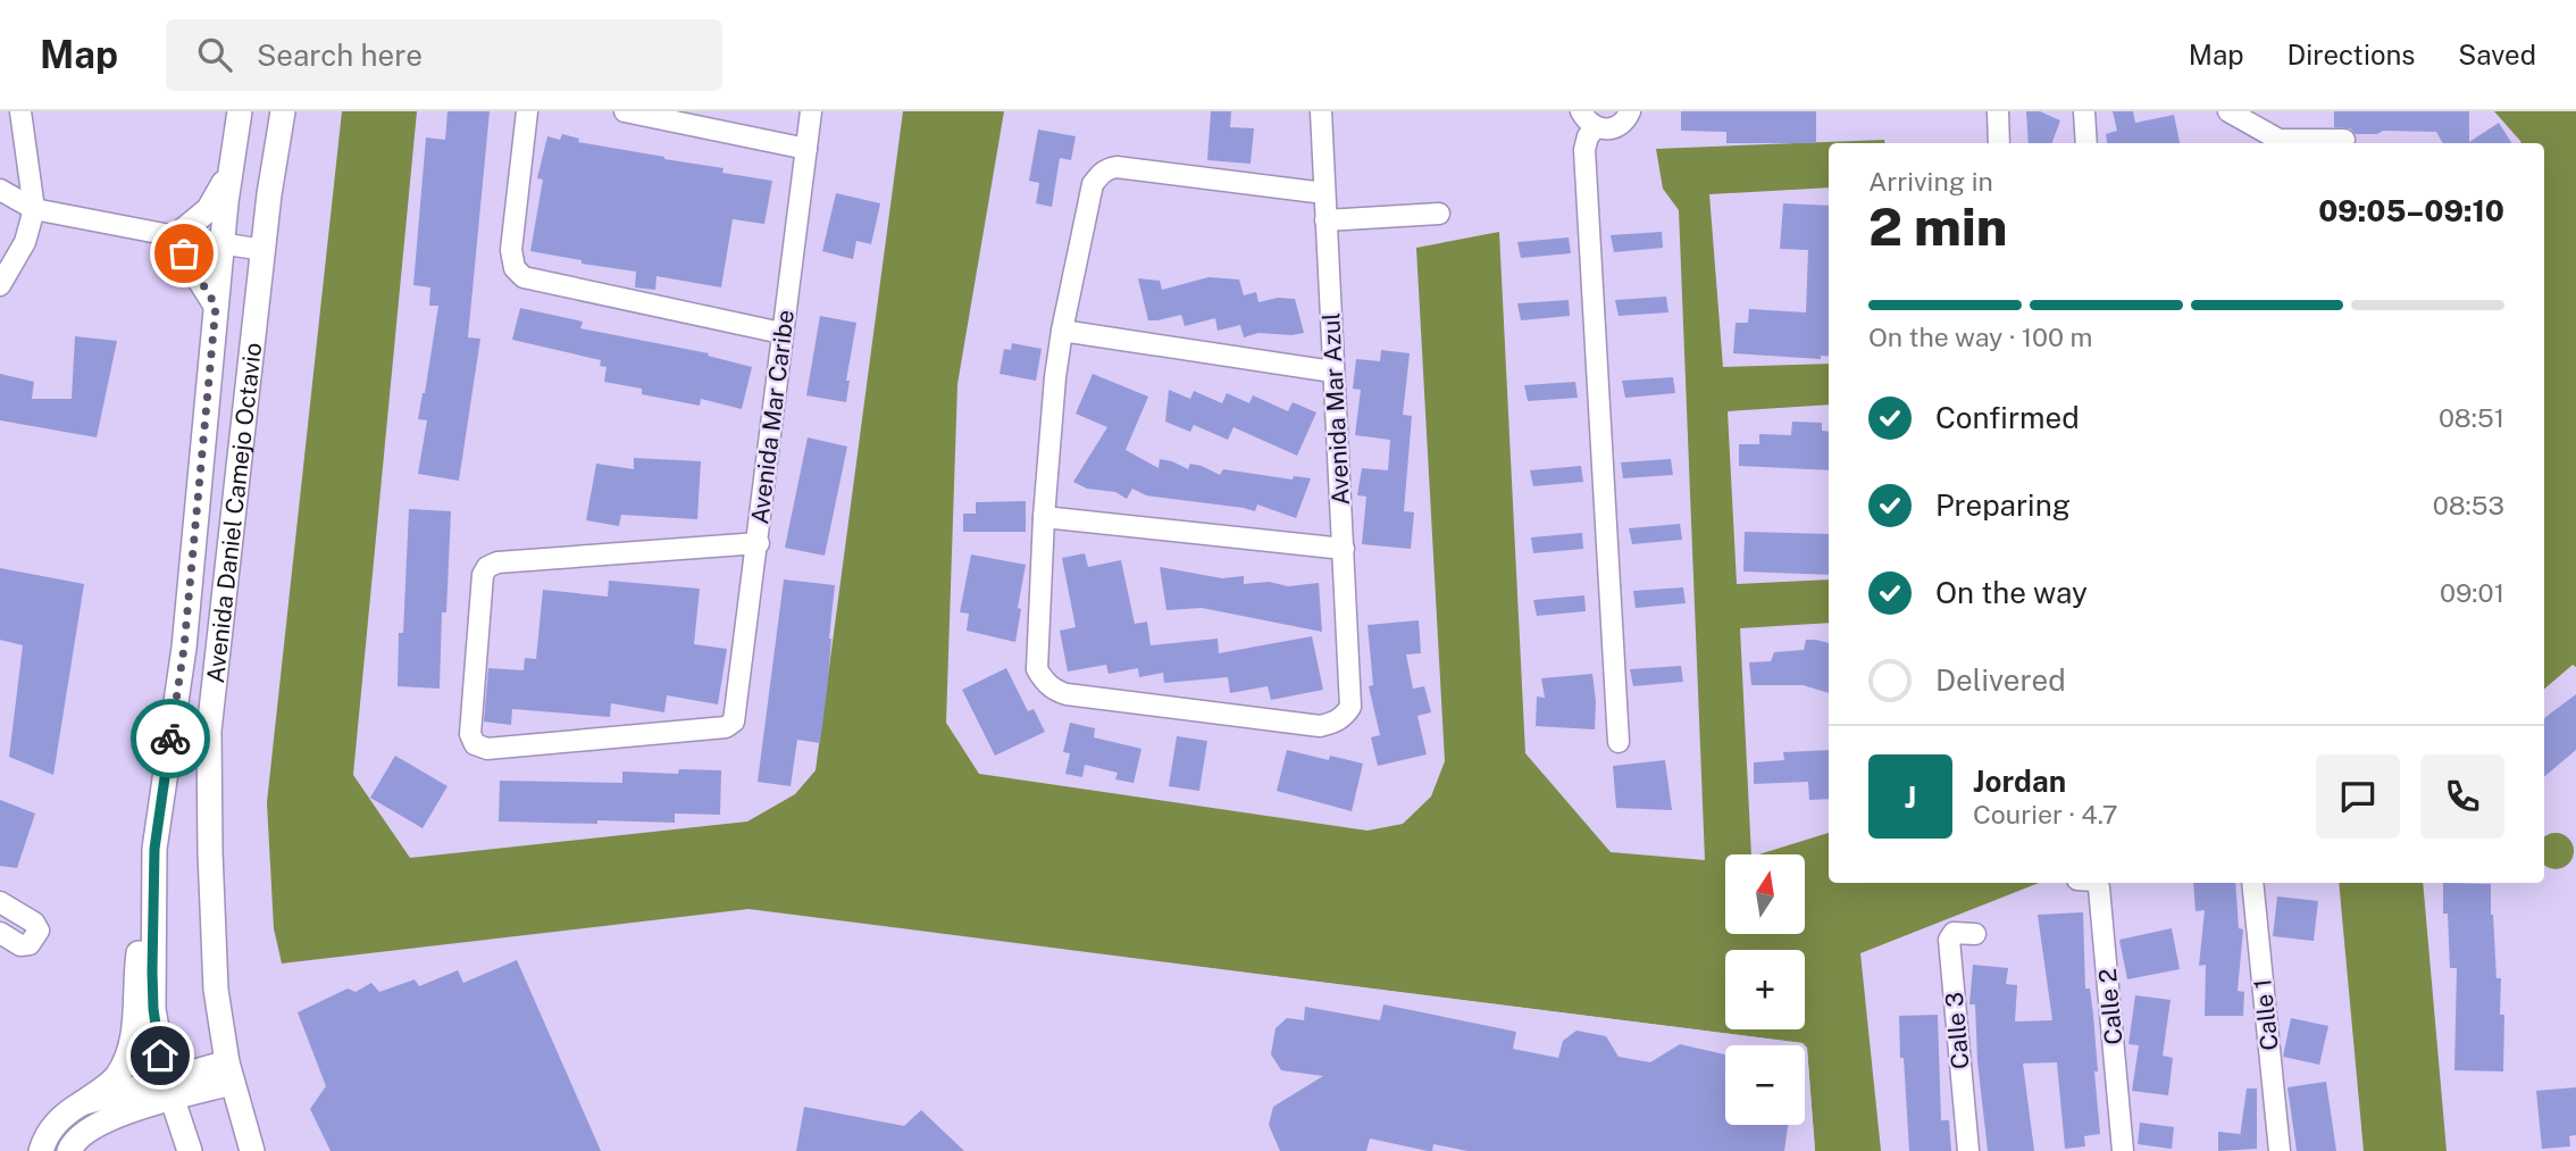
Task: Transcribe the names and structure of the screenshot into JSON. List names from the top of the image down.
{
  "streets": {
    "street": [
      "Avenida Mar Azul",
      "Avenida Mar Caribe",
      "Avenida Daniel Camejo Octavio",
      "Calle 2",
      "Calle 1",
      "Calle 3"
    ]
  },
  "north": "top",
  "page": {
    "header": "Map",
    "search": "Search here",
    "nav": ["Map", "Directions", "Saved"],
    "heading": ["2 min", "Arriving in", "09:05–09:10"],
    "panel": ["Jordan", "Courier · 4.7"],
    "bar": "On the way · 100 m",
    "list": [
      ["Confirmed", "08:51"],
      ["Preparing", "08:53"],
      ["On the way", "09:01"],
      "Delivered"
    ],
    "round": "J",
    "map_buttons": ["+", "−"]
  }
}
